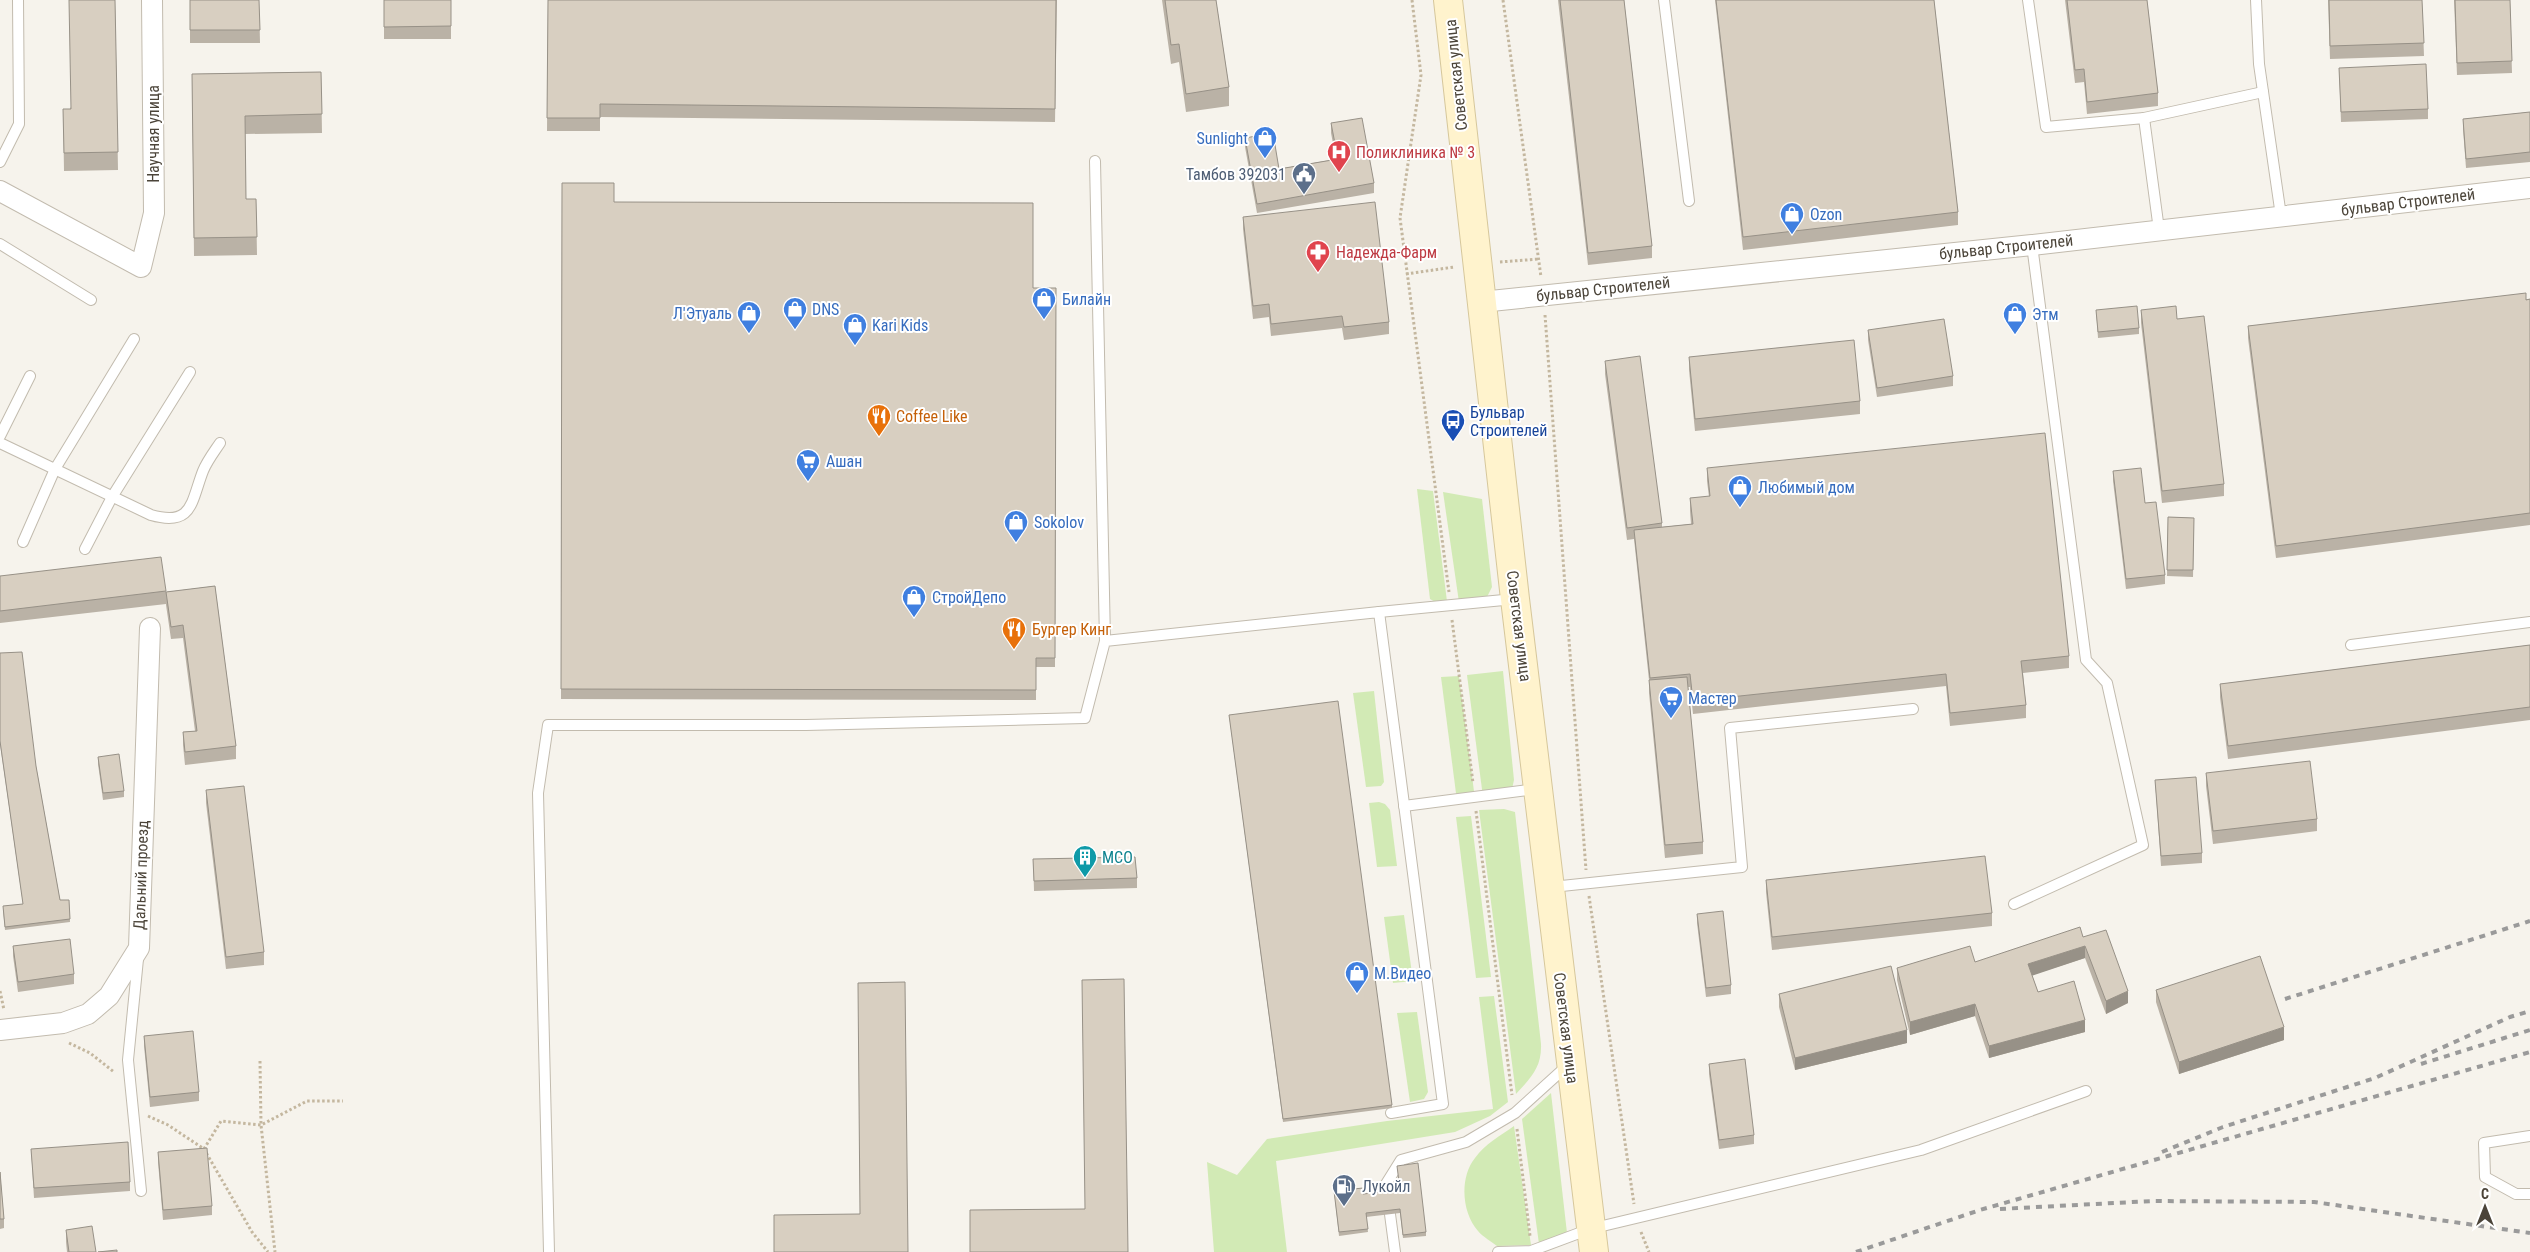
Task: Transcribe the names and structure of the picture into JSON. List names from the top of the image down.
{
  "streets": {
    "main road": ["Советская улица"],
    "street": ["Научная улица", "бульвар Строителей", "Дальний проезд"]
  },
  "crossings": [
    ["Советская улица", "бульвар Строителей"]
  ],
  "places": {
    "shop": [
      "Sunlight",
      "Ozon",
      "Билайн",
      "DNS",
      "Л'Этуаль",
      "Этм",
      "Kari Kids",
      "Любимый дом",
      "Sokolov",
      "СтройДепо",
      "М.Видео"
    ],
    "hospital": ["Поликлиника № 3"],
    "public building": ["Тамбов 392031"],
    "pharmacy": ["Надежда-Фарм"],
    "restaurant": ["Coffee Like", "Бургер Кинг"],
    "bus stop": ["Бульвар Строителей"],
    "supermarket": ["Ашан", "Мастер"],
    "building": ["МСО"],
    "fuel station": ["Лукойл"]
  },
  "north": "top"
}
